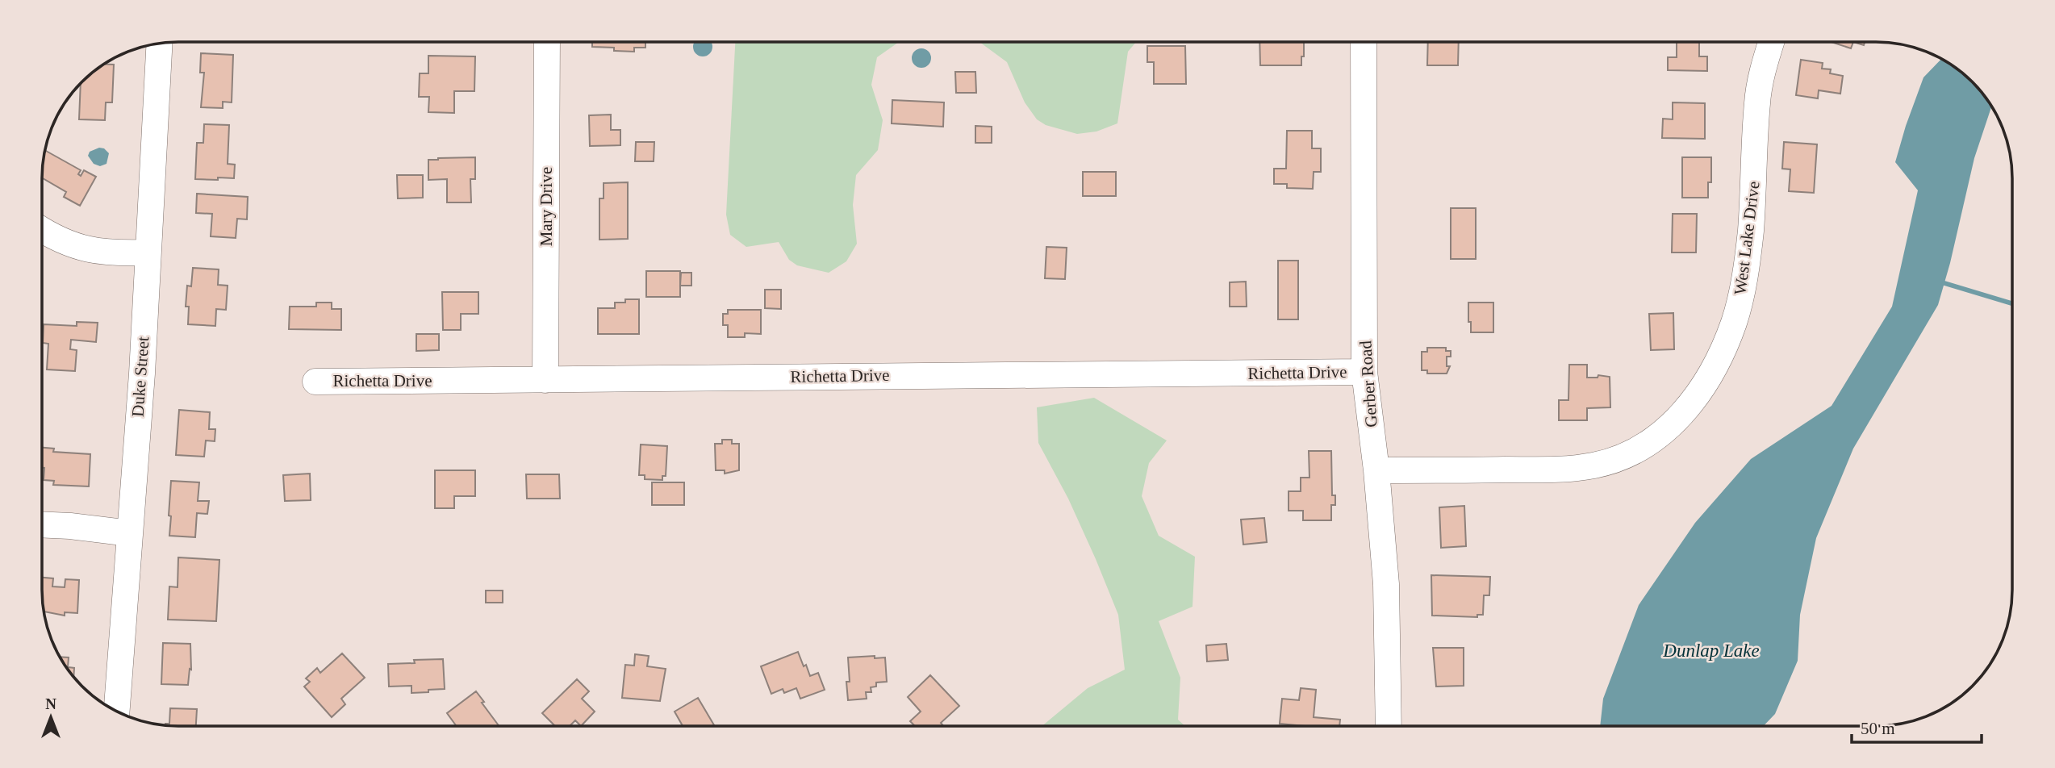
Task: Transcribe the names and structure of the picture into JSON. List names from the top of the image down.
{
  "streets": {
    "street": [
      "Mary Drive",
      "West Lake Drive",
      "Richetta Drive",
      "Duke Street",
      "Gerber Road"
    ]
  },
  "crossings": [
    ["Mary Drive", "Richetta Drive"],
    ["West Lake Drive", "Gerber Road"],
    ["Richetta Drive", "Gerber Road"]
  ],
  "water": ["Dunlap Lake"],
  "scale_bar": "50 m",
  "north": "top"
}
